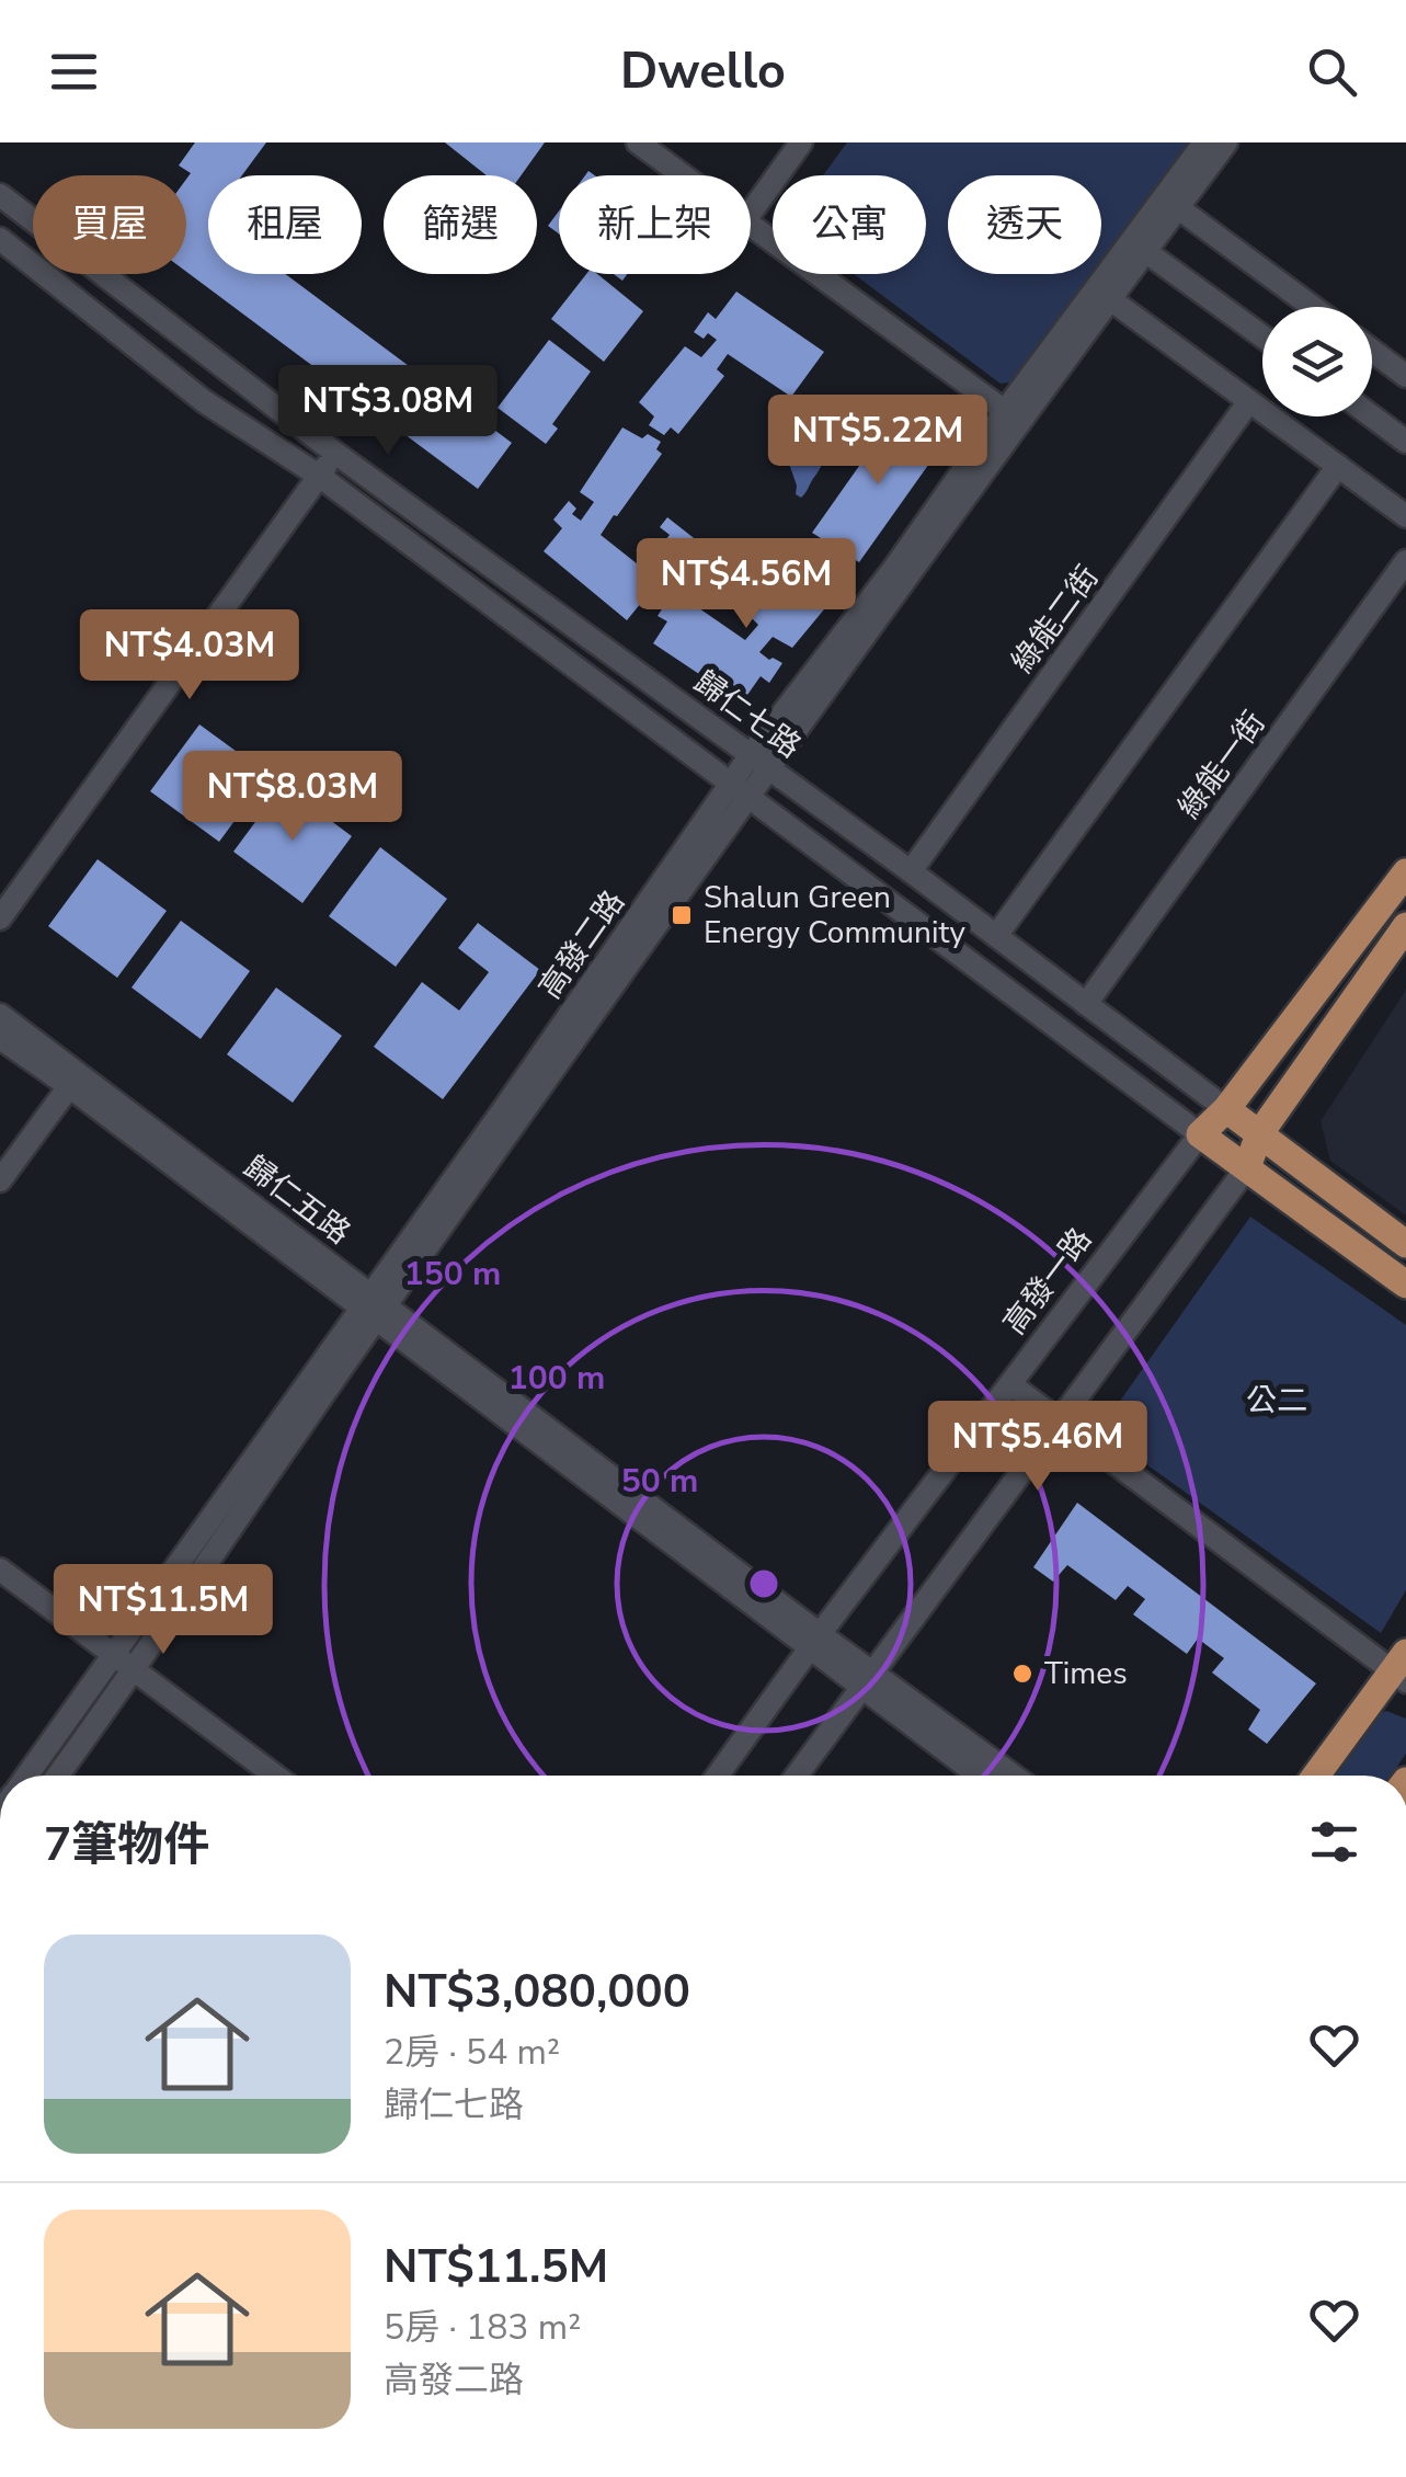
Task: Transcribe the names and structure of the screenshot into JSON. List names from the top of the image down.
{
  "streets": {
    "main road": ["歸仁七路", "高發一路"],
    "street": [
      "綠能二街",
      "綠能一街",
      "高發二路",
      "歸仁五路"
    ]
  },
  "crossings": [
    ["綠能二街", "歸仁七路"],
    ["歸仁七路", "綠能一街"],
    ["歸仁七路", "高發二路"],
    ["歸仁七路", "高發一路"],
    ["高發二路", "歸仁五路"],
    ["歸仁五路", "高發一路"]
  ],
  "parks": ["公二"],
  "places": {
    "transit": ["Shalun Green Energy Community"],
    "other": ["Times"]
  },
  "page": {
    "header": "Dwello",
    "chip": [
      "買屋",
      "租屋",
      "篩選",
      "新上架",
      "公寓",
      "透天"
    ],
    "price": [
      "NT$3.08M",
      "NT$5.22M",
      "NT$4.56M",
      "NT$4.03M",
      "NT$8.03M",
      "NT$5.46M",
      "NT$11.5M"
    ],
    "heading": "7筆物件",
    "list": [
      {
        "name": "NT$3,080,000",
        "note": "2房 · 54 m² · 歸仁七路"
      },
      {
        "name": "NT$11.5M",
        "note": "5房 · 183 m² · 高發二路"
      }
    ]
  },
  "rings": ["150 m", "100 m", "50 m"]
}
